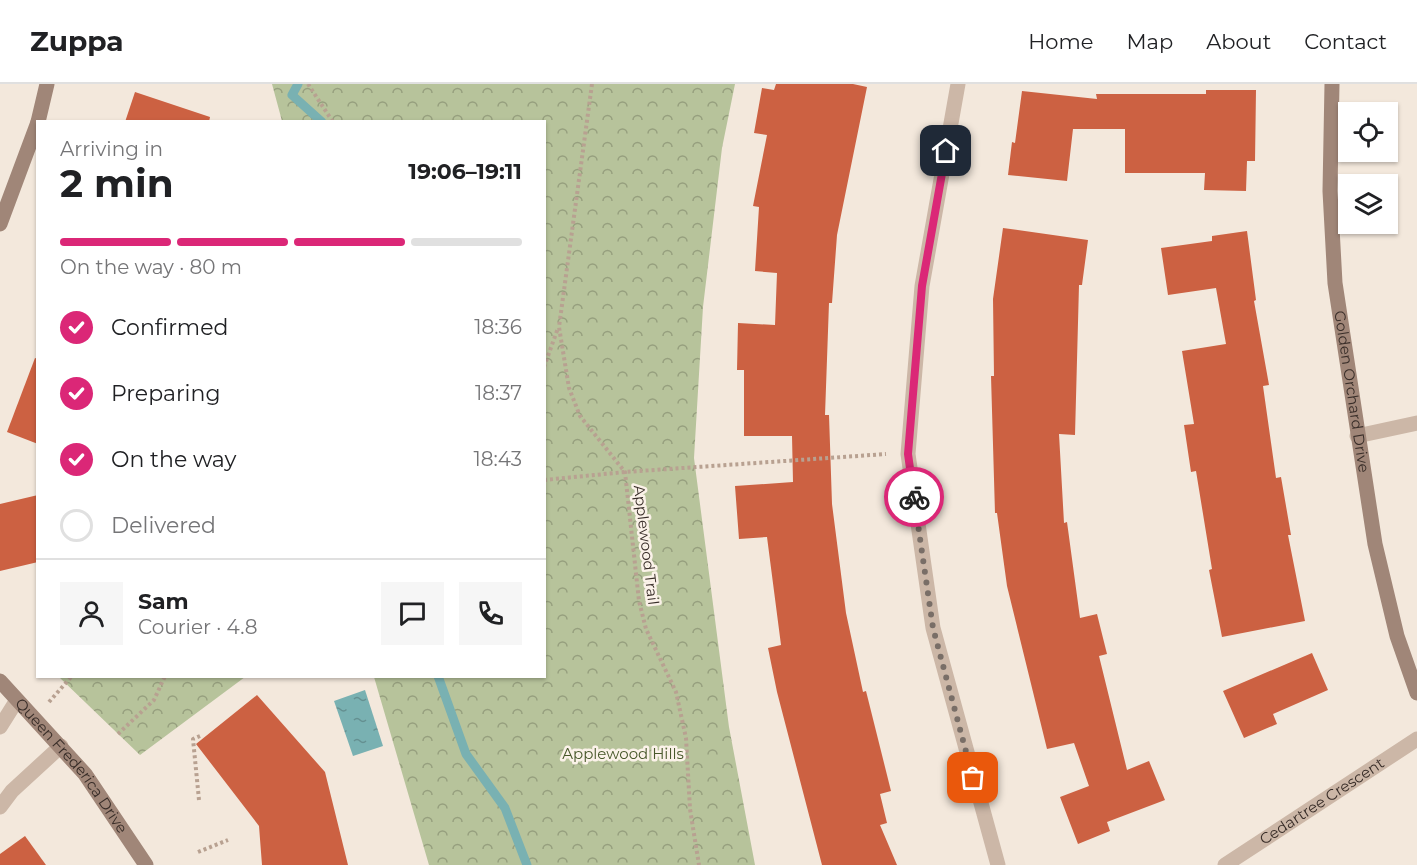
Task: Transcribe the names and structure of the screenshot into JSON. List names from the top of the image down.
{
  "streets": {
    "street": ["Golden Orchard Drive", "Queen Frederica Drive", "Cedartree Crescent"],
    "path": ["Applewood Trail"]
  },
  "parks": ["Applewood Hills"],
  "page": {
    "header": "Zuppa",
    "nav": [
      "Home",
      "Map",
      "About",
      "Contact"
    ],
    "heading": ["2 min", "Arriving in", "19:06–19:11"],
    "panel": ["Sam", "Courier · 4.8"],
    "bar": "On the way · 80 m",
    "list": [
      ["Confirmed", "18:36"],
      ["Preparing", "18:37"],
      ["On the way", "18:43"],
      "Delivered"
    ]
  }
}
